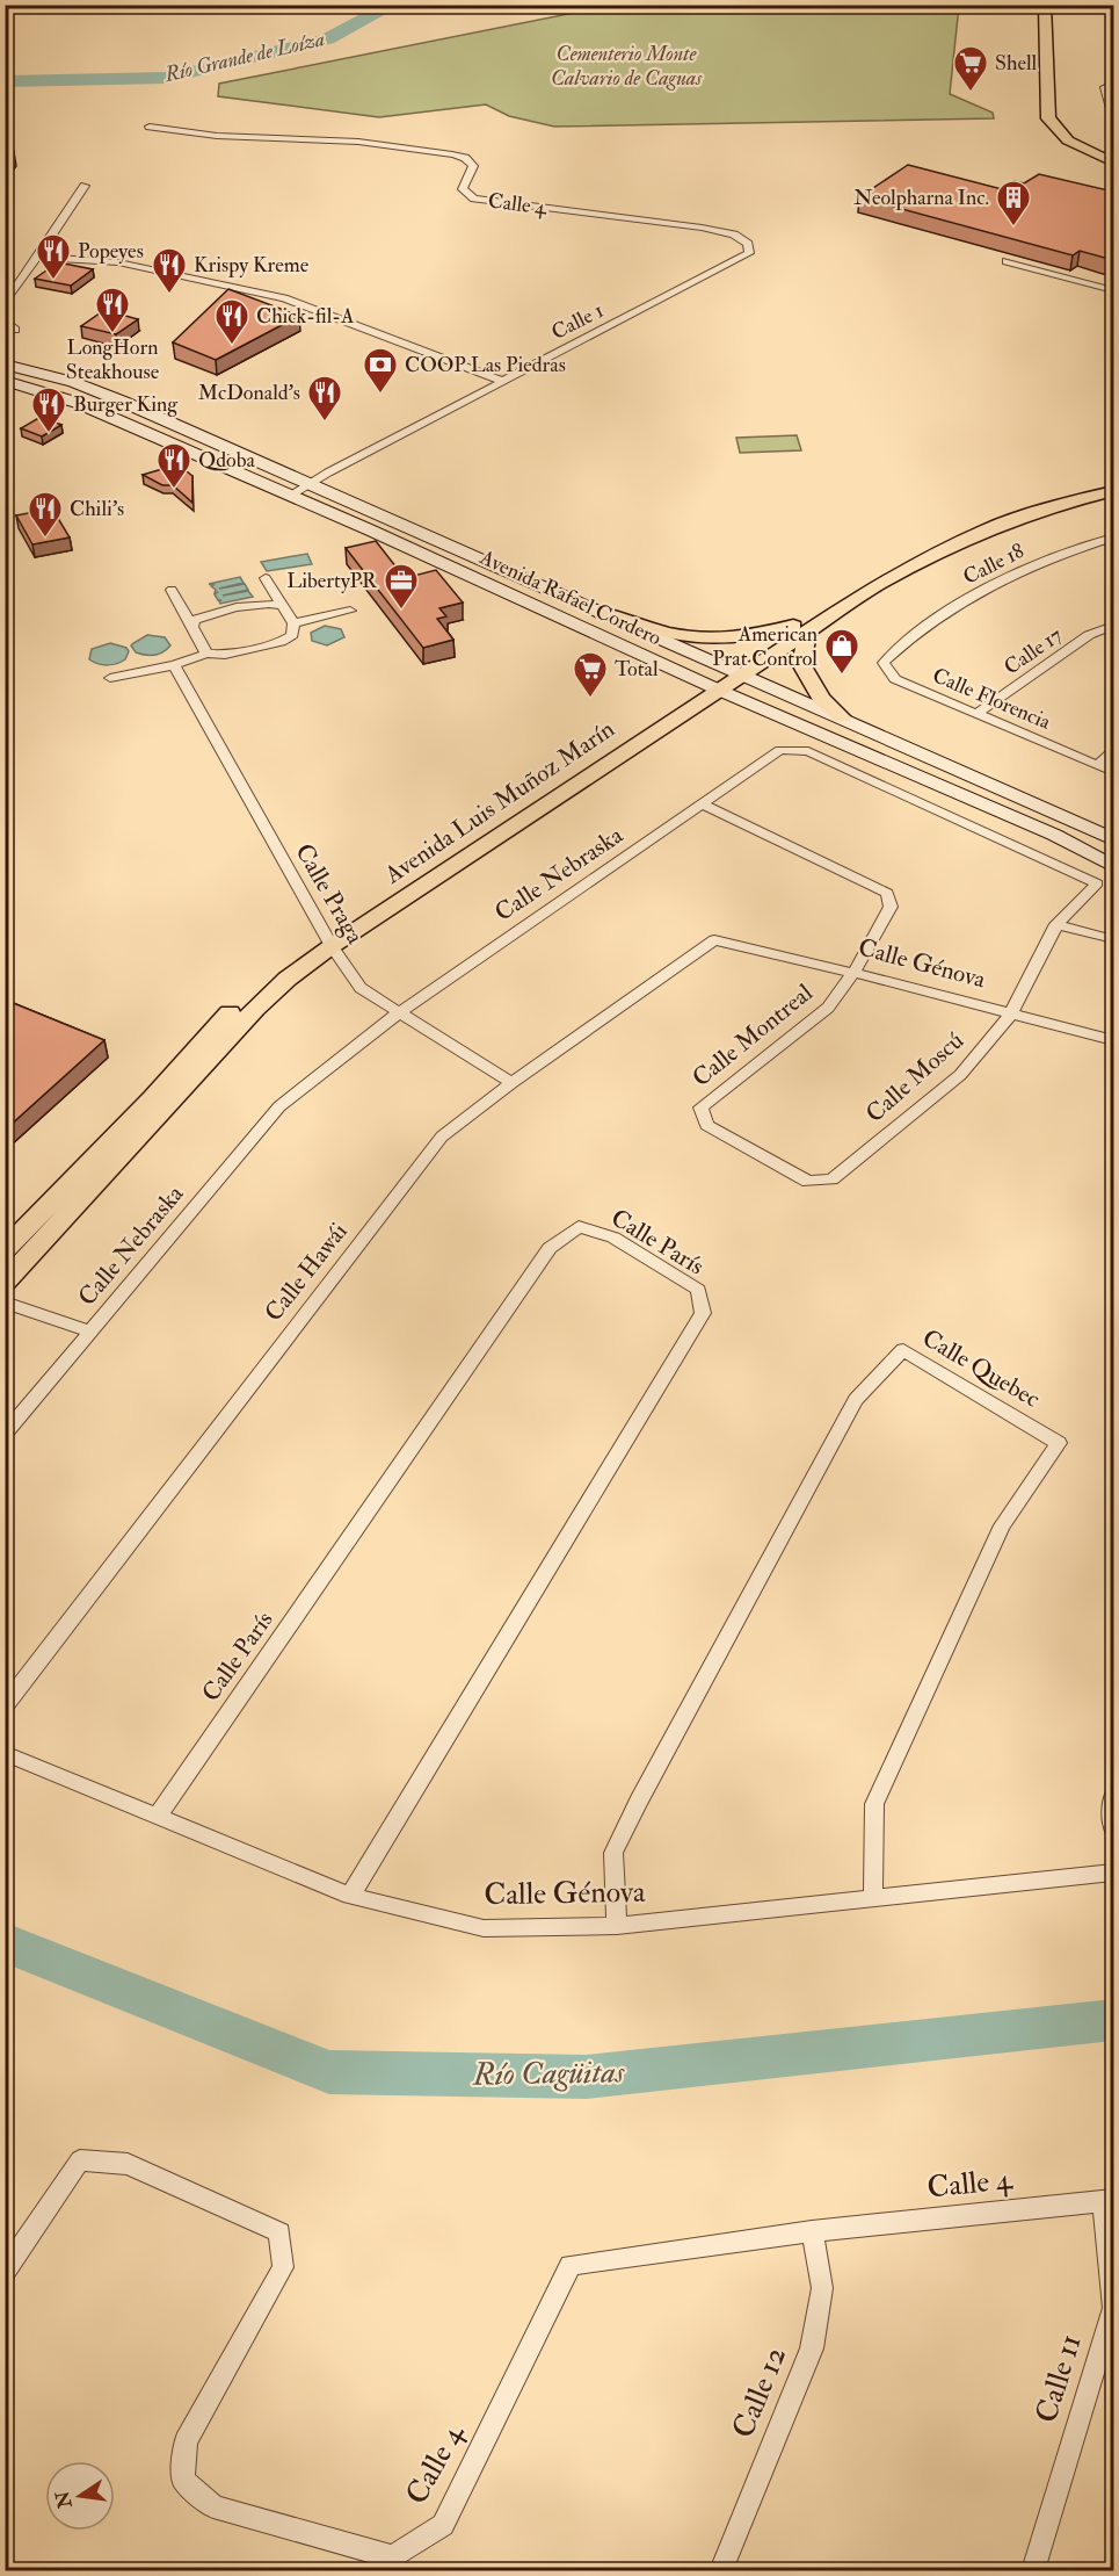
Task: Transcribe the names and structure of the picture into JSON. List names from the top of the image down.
{
  "streets": {
    "main road": ["Avenida Rafael Cordero", "Avenida Luis Muñoz Marín"],
    "street": [
      "Calle 4",
      "Calle 1",
      "Calle 18",
      "Calle 17",
      "Calle Florencia",
      "Calle Nebraska",
      "Calle Praga",
      "Calle Génova",
      "Calle Montreal",
      "Calle Moscú",
      "Calle París",
      "Calle Hawái",
      "Calle Quebec",
      "Calle 11",
      "Calle 12"
    ]
  },
  "crossings": [
    ["Calle 4", "Calle 1"],
    ["Calle 4", "Calle 11"],
    ["Calle 4", "Calle 12"],
    ["Calle 1", "Avenida Rafael Cordero"],
    ["Calle 18", "Calle Florencia"],
    ["Avenida Rafael Cordero", "Avenida Luis Muñoz Marín"],
    ["Calle 17", "Calle Florencia"],
    ["Avenida Luis Muñoz Marín", "Calle Praga"],
    ["Calle Nebraska", "Calle Praga"],
    ["Calle Nebraska", "Calle Montreal"],
    ["Calle Nebraska", "Calle Moscú"],
    ["Calle Praga", "Calle Hawái"],
    ["Calle Génova", "Calle Montreal"],
    ["Calle Génova", "Calle Moscú"],
    ["Calle Génova", "Calle París"],
    ["Calle Génova", "Calle Hawái"],
    ["Calle Génova", "Calle Quebec"],
    ["Calle Montreal", "Calle Moscú"]
  ],
  "water": ["Río Grande de Loíza", "Río Cagüitas"],
  "parks": ["Cementerio Monte Calvario de Caguas"],
  "places": {
    "supermarket": ["Shell", "Total"],
    "building": ["Neolpharna Inc."],
    "restaurant": [
      "Popeyes",
      "Krispy Kreme",
      "LongHorn Steakhouse",
      "Chick-fil-A",
      "McDonald's",
      "Burger King",
      "Qdoba",
      "Chili's"
    ],
    "bank": ["COOP Las Piedras"],
    "office": ["LibertyPR"],
    "shop": ["American Prat Control"]
  },
  "north": "left"
}
